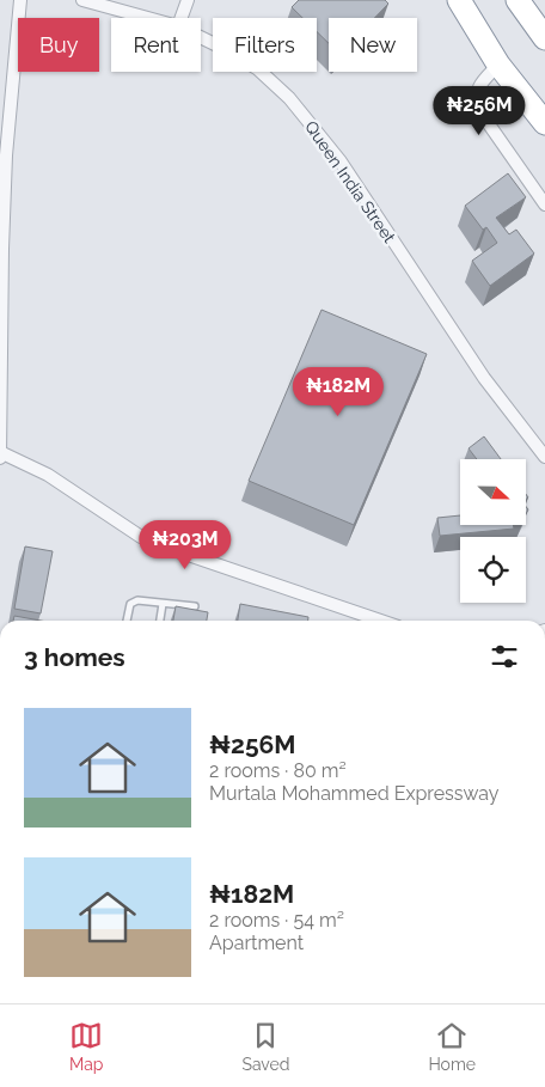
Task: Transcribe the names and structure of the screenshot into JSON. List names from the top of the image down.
{
  "streets": {
    "street": ["Queen India Street"]
  },
  "north": "right",
  "page": {
    "chip": [
      "Buy",
      "Rent",
      "Filters",
      "New"
    ],
    "price": ["₦256M", "₦182M", "₦203M"],
    "heading": "3 homes",
    "list": [
      {
        "name": "₦256M",
        "note": "2 rooms · 80 m² · Murtala Mohammed Expressway"
      },
      {
        "name": "₦182M",
        "note": "2 rooms · 54 m² · Apartment"
      }
    ],
    "tabs": ["Map", "Saved", "Home"]
  }
}
